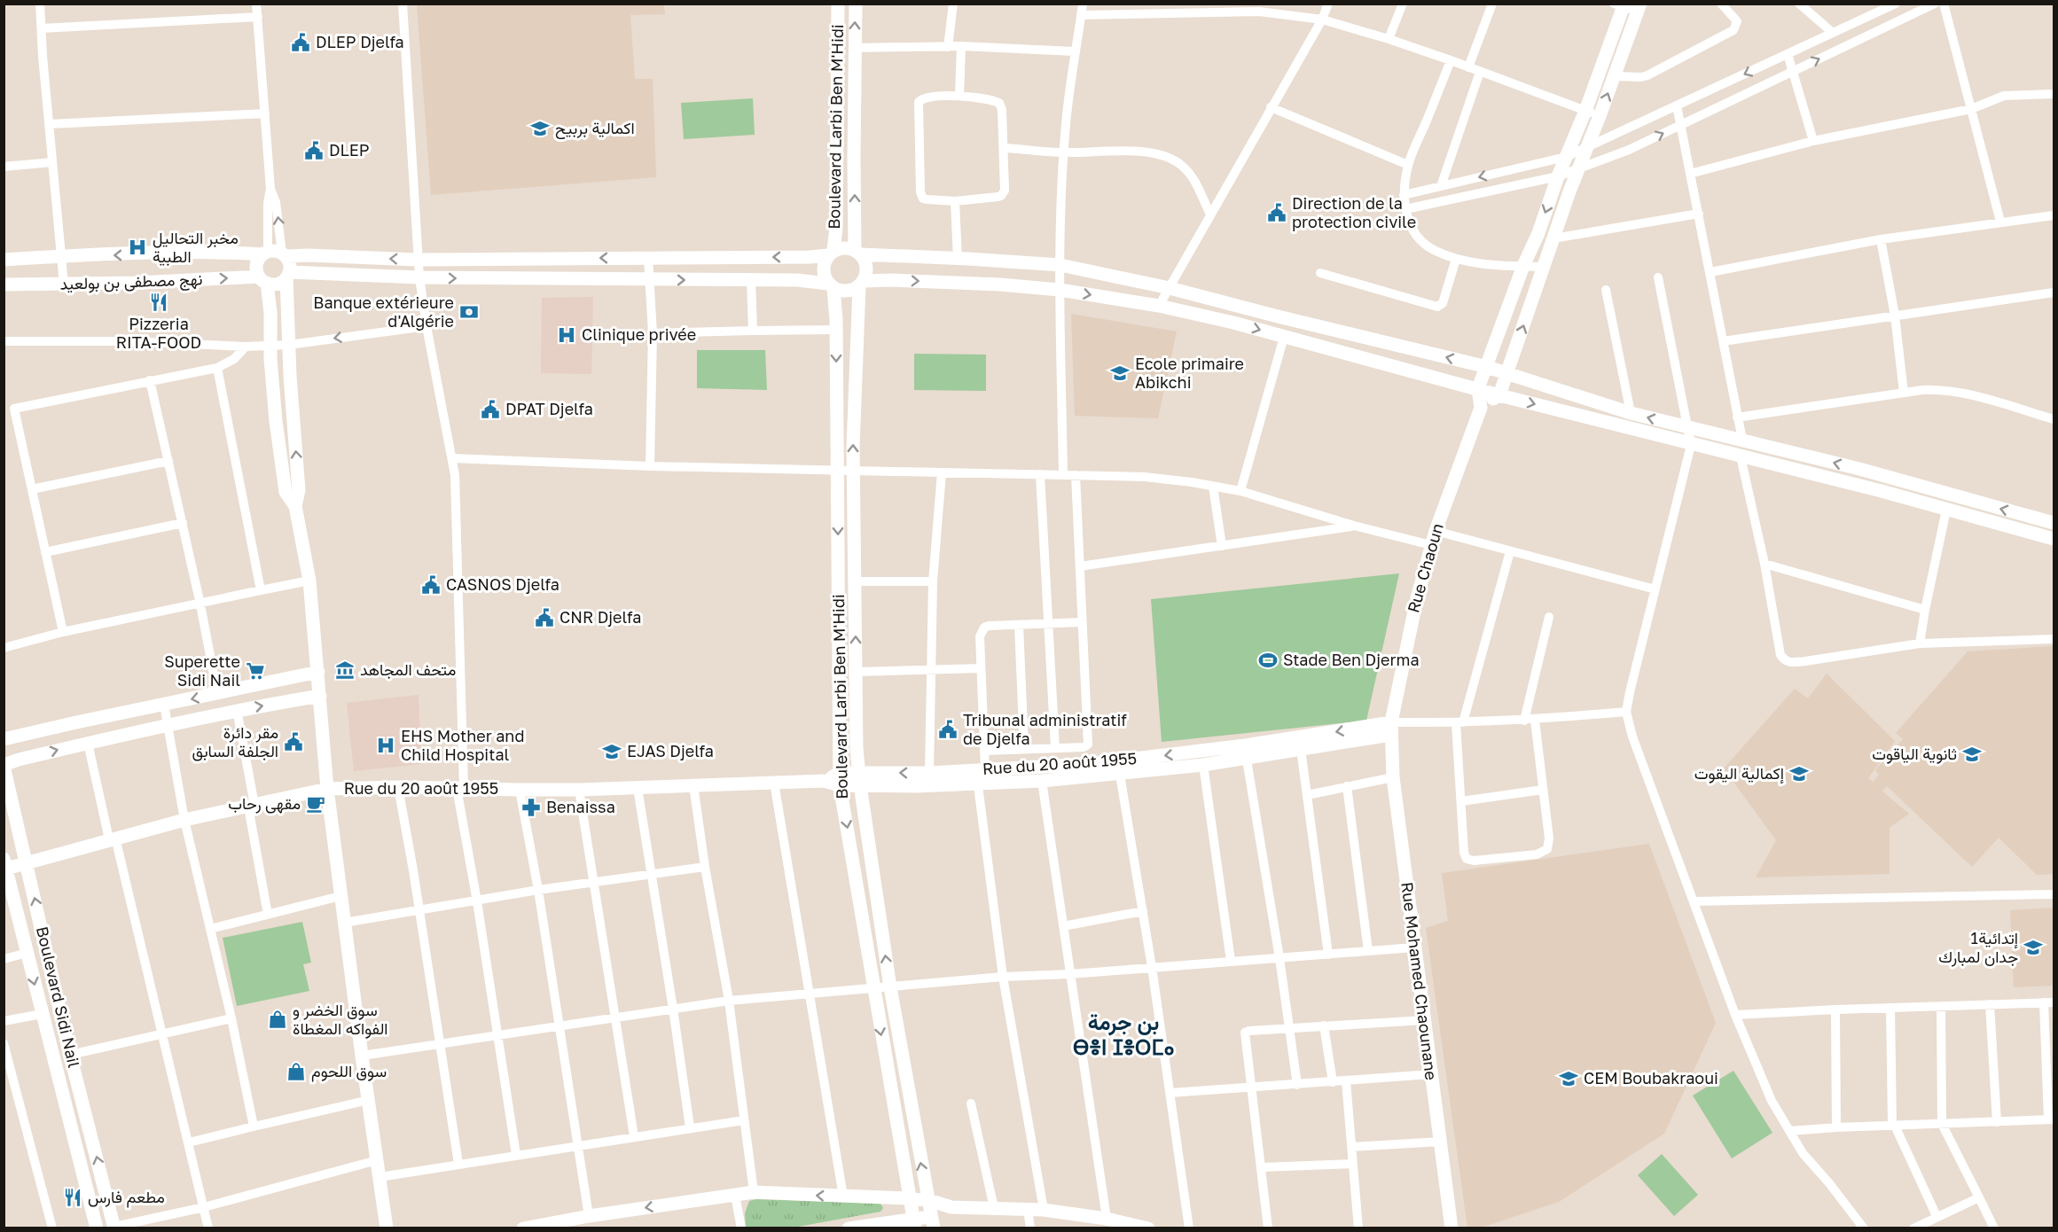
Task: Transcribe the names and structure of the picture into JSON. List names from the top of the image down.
{
  "streets": {
    "main road": [
      "Boulevard Larbi Ben M'Hidi",
      "نهج مصطفى بن بولعيد",
      "Rue Chaoun",
      "Rue du 20 août 1955",
      "Rue Mohamed Chaounane",
      "Boulevard Sidi Nail"
    ]
  },
  "crossings": [
    ["Boulevard Larbi Ben M'Hidi", "Rue du 20 août 1955"],
    ["Rue Chaoun", "Rue du 20 août 1955"],
    ["Rue Chaoun", "Rue Mohamed Chaounane"],
    ["Rue du 20 août 1955", "Rue Mohamed Chaounane"],
    ["Rue du 20 août 1955", "Boulevard Sidi Nail"]
  ],
  "districts": ["بن جرمة ⴱⴻⵏ ⵊⴻⵔⵎⴰ"],
  "places": {
    "public building": [
      "DLEP Djelfa",
      "DLEP",
      "Direction de la protection civile",
      "DPAT Djelfa",
      "CASNOS Djelfa",
      "CNR Djelfa",
      "Tribunal administratif de Djelfa",
      "مقر دائرة الجلفة السابق"
    ],
    "school or university": [
      "اكمالية بربيح",
      "Ecole primaire Abikchi",
      "EJAS Djelfa",
      "ثانوية الياقوت",
      "إكمالية اليقوت",
      "1إتدائية جدان لمبارك",
      "CEM Boubakraoui"
    ],
    "hospital": ["مخبر التحاليل الطبية", "Clinique privée", "EHS Mother and Child Hospital"],
    "restaurant": ["Pizzeria RITA-FOOD", "مطعم فارس"],
    "bank": ["Banque extérieure d'Algérie"],
    "sports": ["Stade Ben Djerma"],
    "museum": ["متحف المجاهد"],
    "supermarket": ["Superette Sidi Nail"],
    "cafe": ["مقهى رحاب"],
    "pharmacy": ["Benaissa"],
    "shop": ["سوق الخضر و الفواكه المغطاة", "سوق اللحوم"]
  }
}
